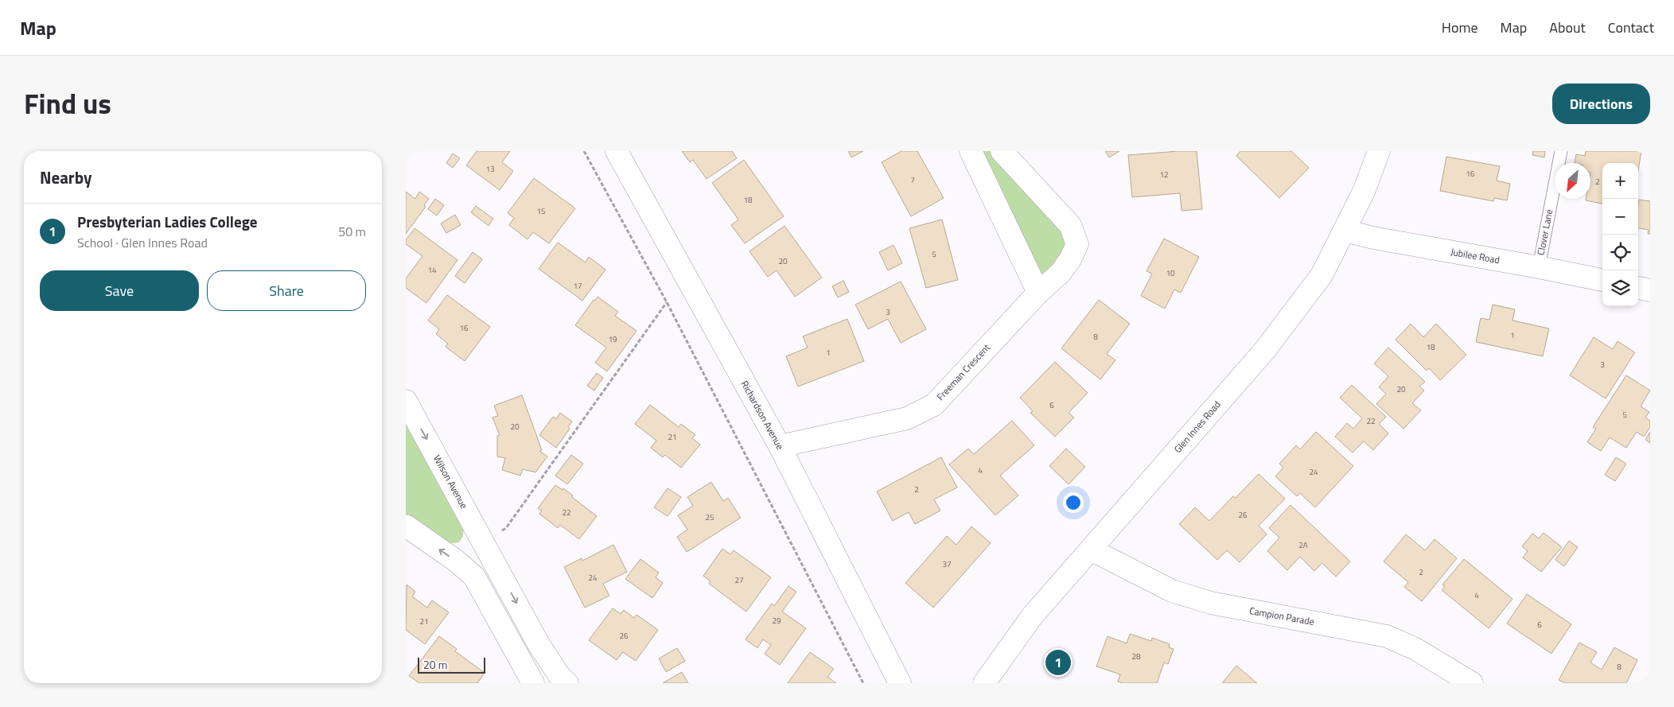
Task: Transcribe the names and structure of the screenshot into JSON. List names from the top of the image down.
{
  "streets": {
    "street": [
      "Jubilee Road",
      "Freeman Crescent",
      "Richardson Avenue",
      "Glen Innes Road",
      "Wilson Avenue",
      "Campion Parade"
    ],
    "lane": ["Clover Lane"]
  },
  "crossings": [
    ["Clover Lane", "Jubilee Road"],
    ["Jubilee Road", "Glen Innes Road"],
    ["Freeman Crescent", "Richardson Avenue"],
    ["Glen Innes Road", "Campion Parade"]
  ],
  "house_numbers": [
    "13",
    "16",
    "12",
    "7",
    "2",
    "18",
    "15",
    "5",
    "20",
    "14",
    "10",
    "17",
    "3",
    "16",
    "1",
    "8",
    "19",
    "18",
    "1",
    "3",
    "20",
    "6",
    "5",
    "22",
    "20",
    "21",
    "4",
    "24",
    "2",
    "22",
    "26",
    "25",
    "2A",
    "37",
    "2",
    "24",
    "27",
    "4",
    "29",
    "21",
    "6",
    "26",
    "28",
    "8"
  ],
  "scale_bar": "20 m",
  "north": "bottom left",
  "page": {
    "header": "Map",
    "nav": [
      "Home",
      "Map",
      "About",
      "Contact"
    ],
    "title": "Find us",
    "buttons": [
      "Directions",
      ["Save", "Share"]
    ],
    "heading": "Nearby",
    "map_buttons": ["+", "−"],
    "list": [
      {
        "mark": "1",
        "name": "Presbyterian Ladies College",
        "note": "School · Glen Innes Road",
        "value": "50 m"
      }
    ],
    "pins": "1",
    "scale": "20 m"
  }
}
